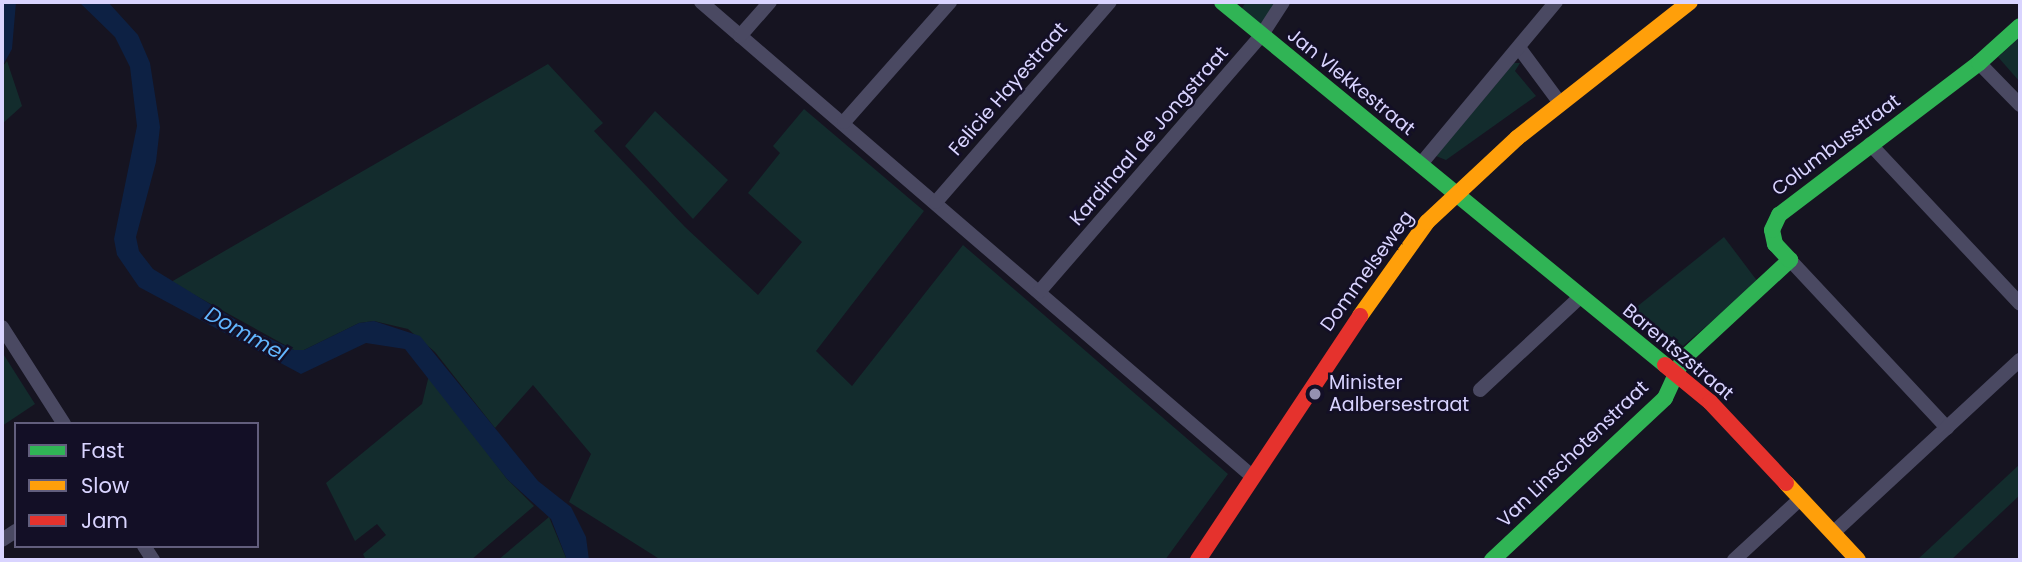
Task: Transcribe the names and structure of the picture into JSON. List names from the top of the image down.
{
  "streets": {
    "street": [
      "Jan Vlekkestraat",
      "Felicie Hayestraat",
      "Kardinaal de Jongstraat",
      "Columbusstraat",
      "Dommelseweg",
      "Barentszstraat",
      "Van Linschotenstraat"
    ]
  },
  "crossings": [
    ["Jan Vlekkestraat", "Kardinaal de Jongstraat"],
    ["Jan Vlekkestraat", "Dommelseweg"],
    ["Jan Vlekkestraat", "Barentszstraat"],
    ["Dommelseweg", "Barentszstraat"],
    ["Barentszstraat", "Van Linschotenstraat"]
  ],
  "water": ["Dommel"],
  "places": ["Minister Aalbersestraat"],
  "legend": ["Fast", "Slow", "Jam"]
}
